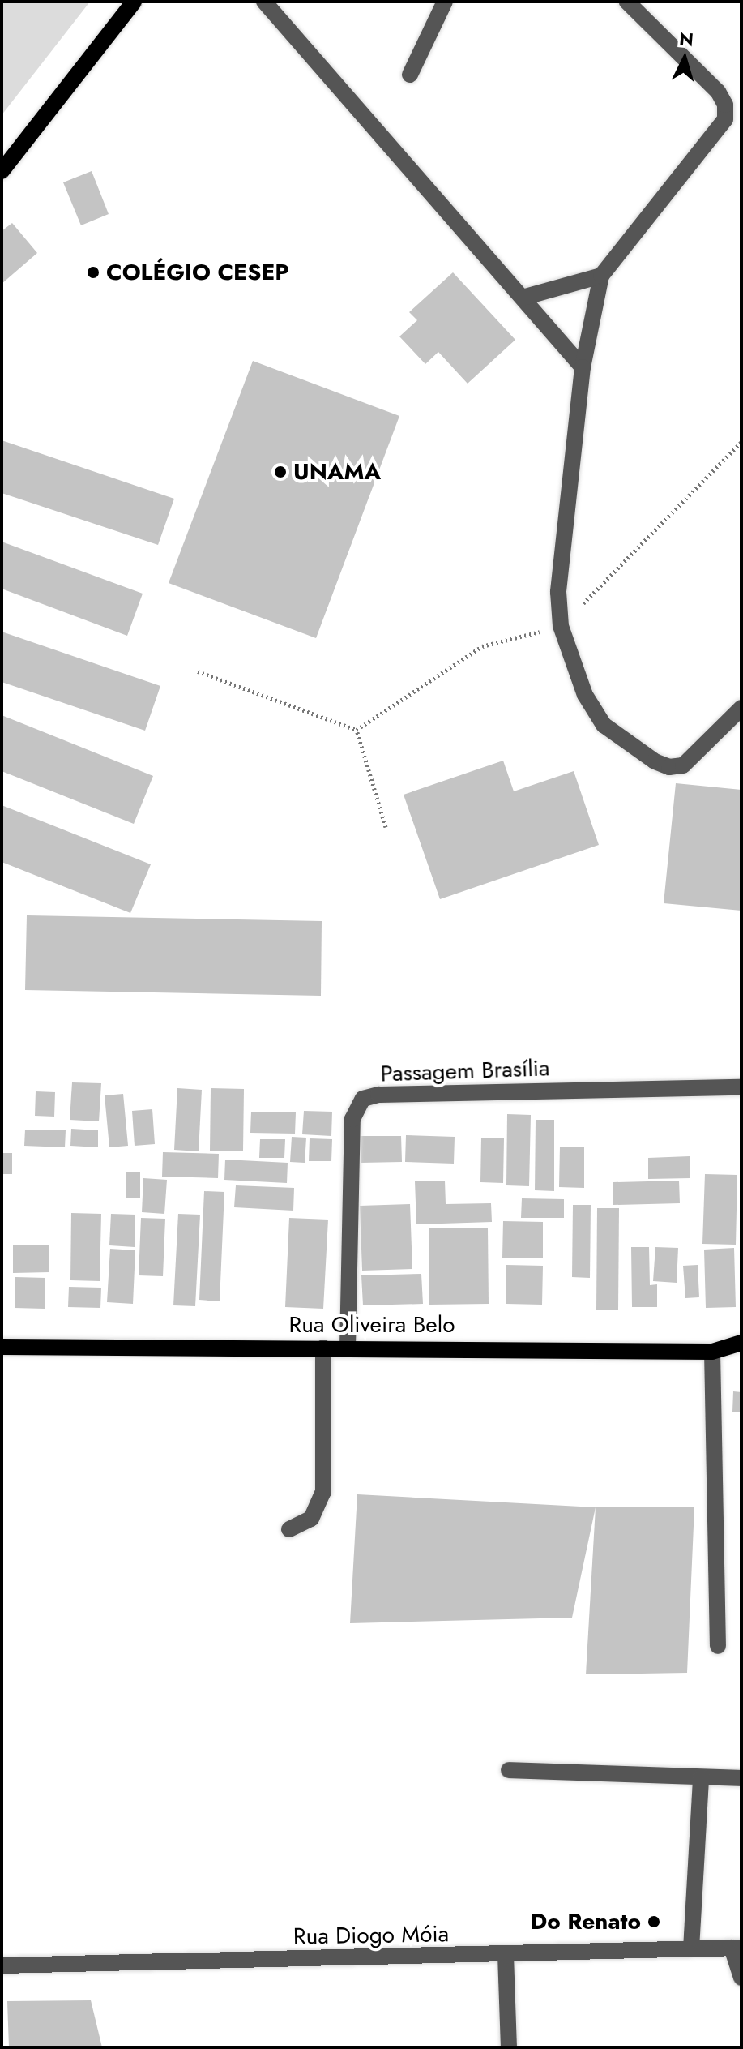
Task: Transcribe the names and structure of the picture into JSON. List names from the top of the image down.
{
  "streets": {
    "main road": ["Rua Oliveira Belo"],
    "street": ["Passagem Brasília", "Rua Diogo Móia"]
  },
  "crossings": [
    ["Passagem Brasília", "Rua Oliveira Belo"]
  ],
  "places": ["COLÉGIO CESEP", "UNAMA", "Do Renato"],
  "north": "top"
}
